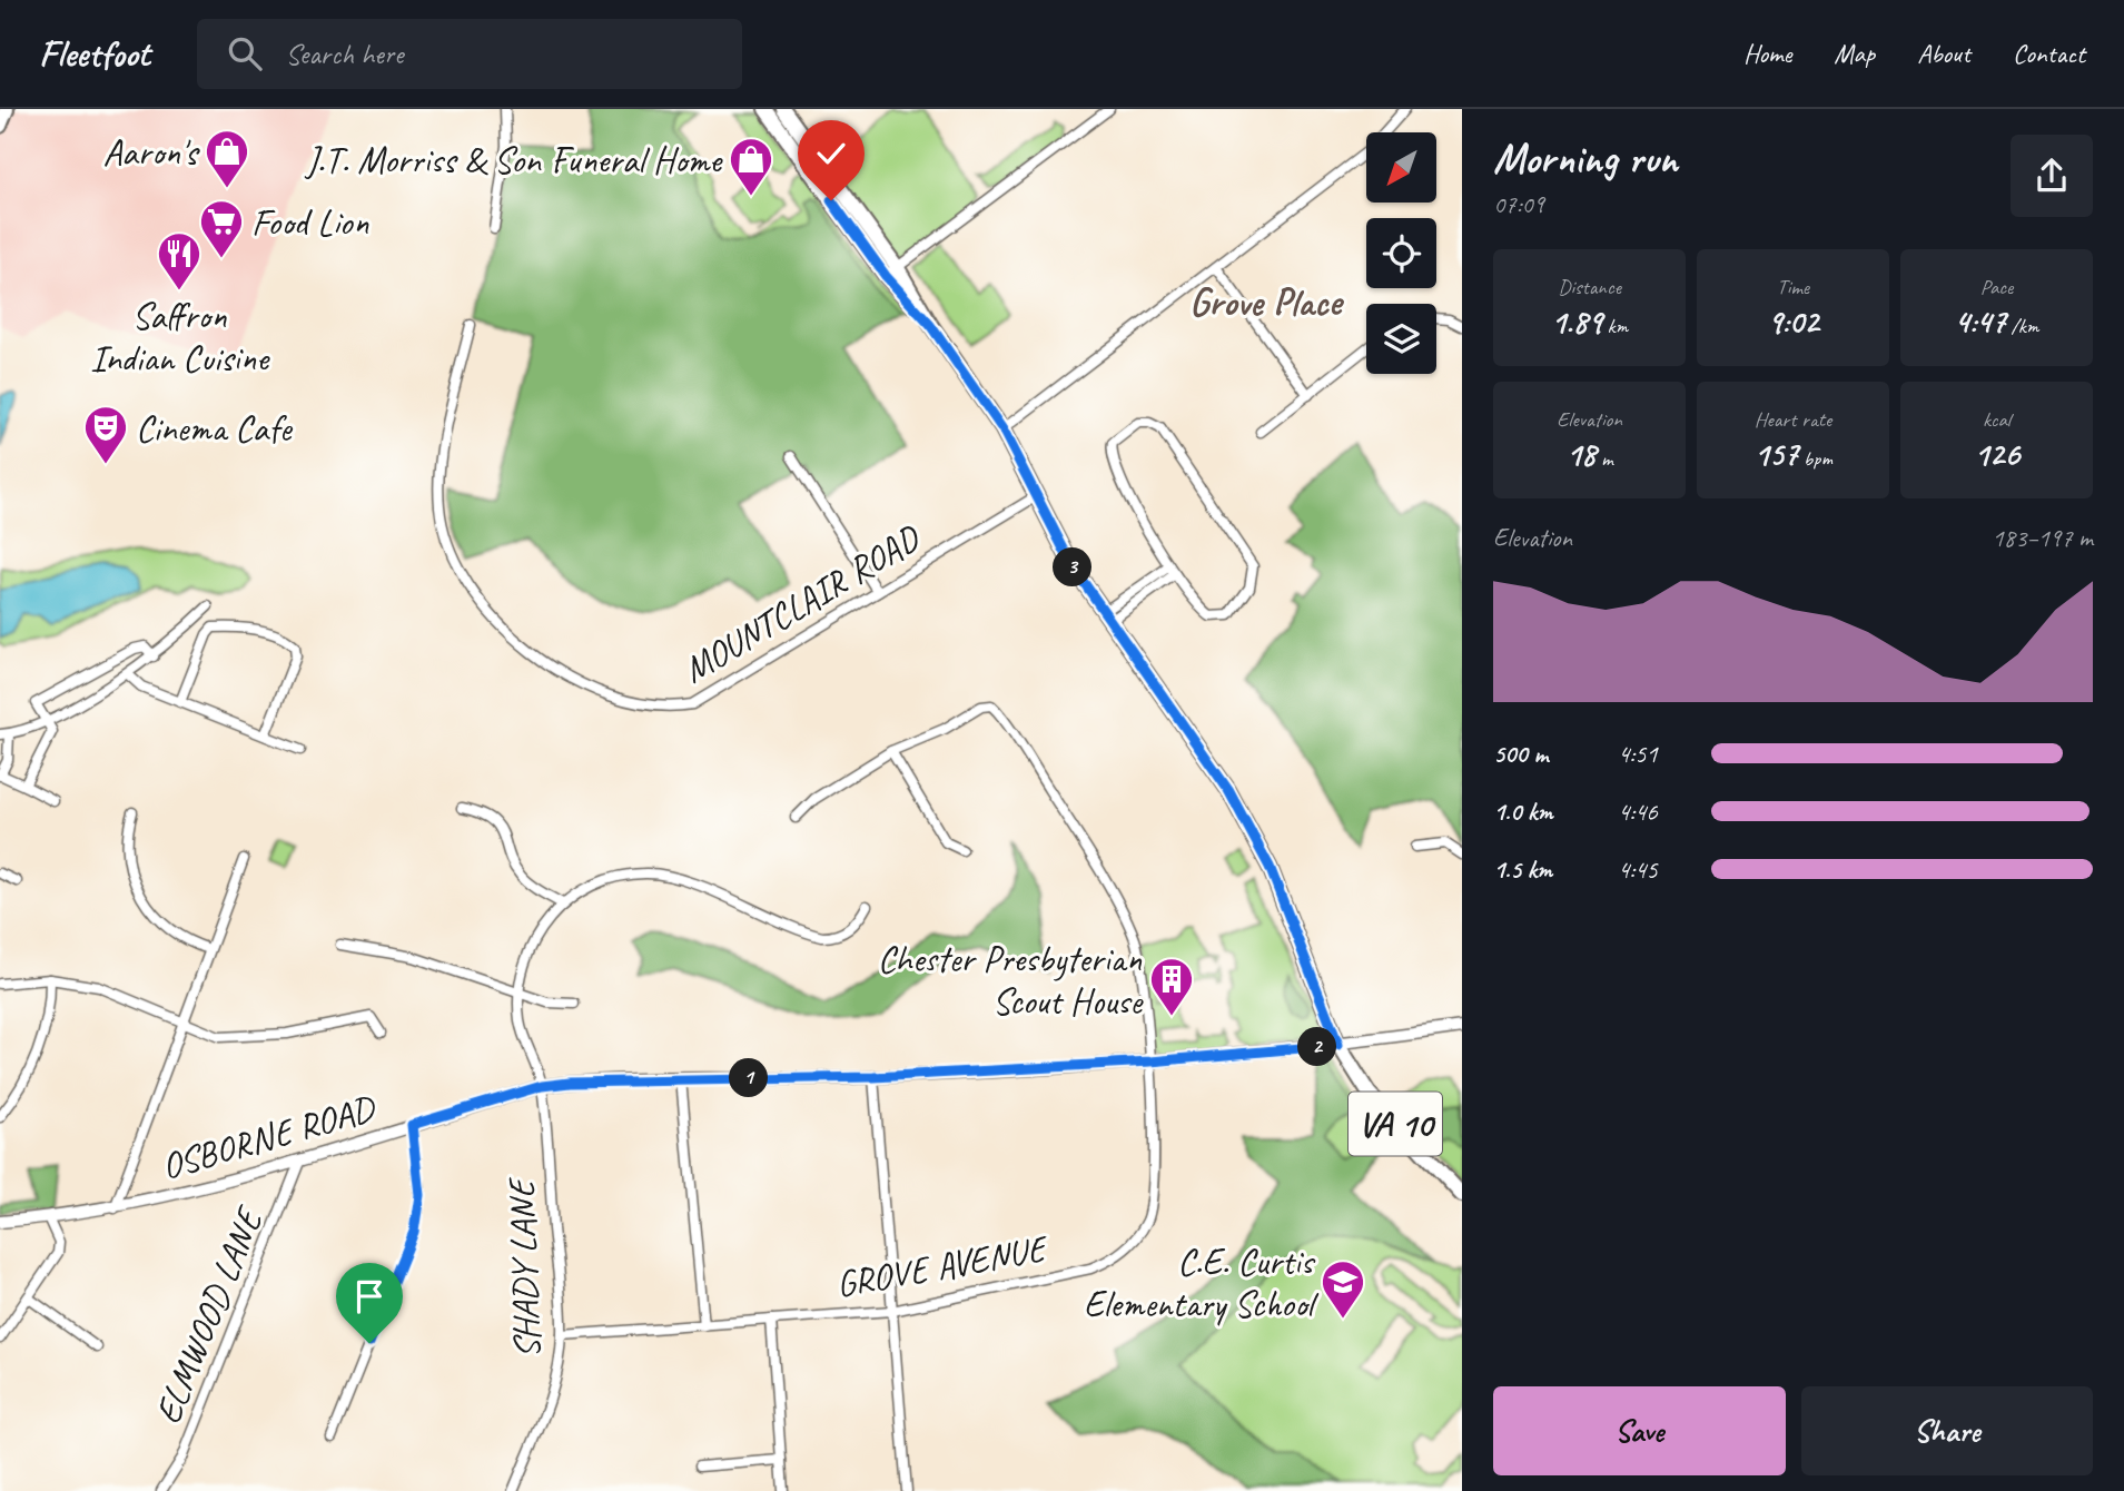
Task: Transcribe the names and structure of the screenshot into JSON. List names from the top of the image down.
{
  "streets": {
    "main road": ["VA 10"],
    "street": [
      "MOUNTCLAIR ROAD",
      "OSBORNE ROAD",
      "GROVE AVENUE",
      "SHADY LANE",
      "ELMWOOD LANE"
    ]
  },
  "crossings": [
    ["MOUNTCLAIR ROAD", "VA 10"],
    ["VA 10", "OSBORNE ROAD"],
    ["OSBORNE ROAD", "GROVE AVENUE"],
    ["OSBORNE ROAD", "SHADY LANE"],
    ["OSBORNE ROAD", "ELMWOOD LANE"],
    ["GROVE AVENUE", "SHADY LANE"]
  ],
  "districts": ["Grove Place"],
  "places": {
    "shop": ["Aaron's", "J.T. Morriss & Son Funeral Home"],
    "supermarket": ["Food Lion"],
    "restaurant": ["Saffron Indian Cuisine"],
    "theatre": ["Cinema Cafe"],
    "building": ["Chester Presbyterian Scout House"],
    "school or university": ["C.E. Curtis Elementary School"]
  },
  "north": "bottom left",
  "page": {
    "header": "Fleetfoot",
    "search": "Search here",
    "nav": [
      "Home",
      "Map",
      "About",
      "Contact"
    ],
    "heading": ["Morning run", "07:09"],
    "stats": [
      ["Distance", "1.89 km"],
      ["Time", "9:02"],
      ["Pace", "4:47 /km"],
      ["Elevation", "18 m"],
      ["Heart rate", "157 bpm"],
      ["kcal", "126"]
    ],
    "chart": ["Elevation", "183–197 m"],
    "pins": ["3", "2", "1"],
    "list": [
      {
        "name": "500 m",
        "note": "4:51"
      },
      {
        "name": "1.0 km",
        "note": "4:46"
      },
      {
        "name": "1.5 km",
        "note": "4:45"
      }
    ],
    "buttons": ["Save", "Share"]
  }
}
